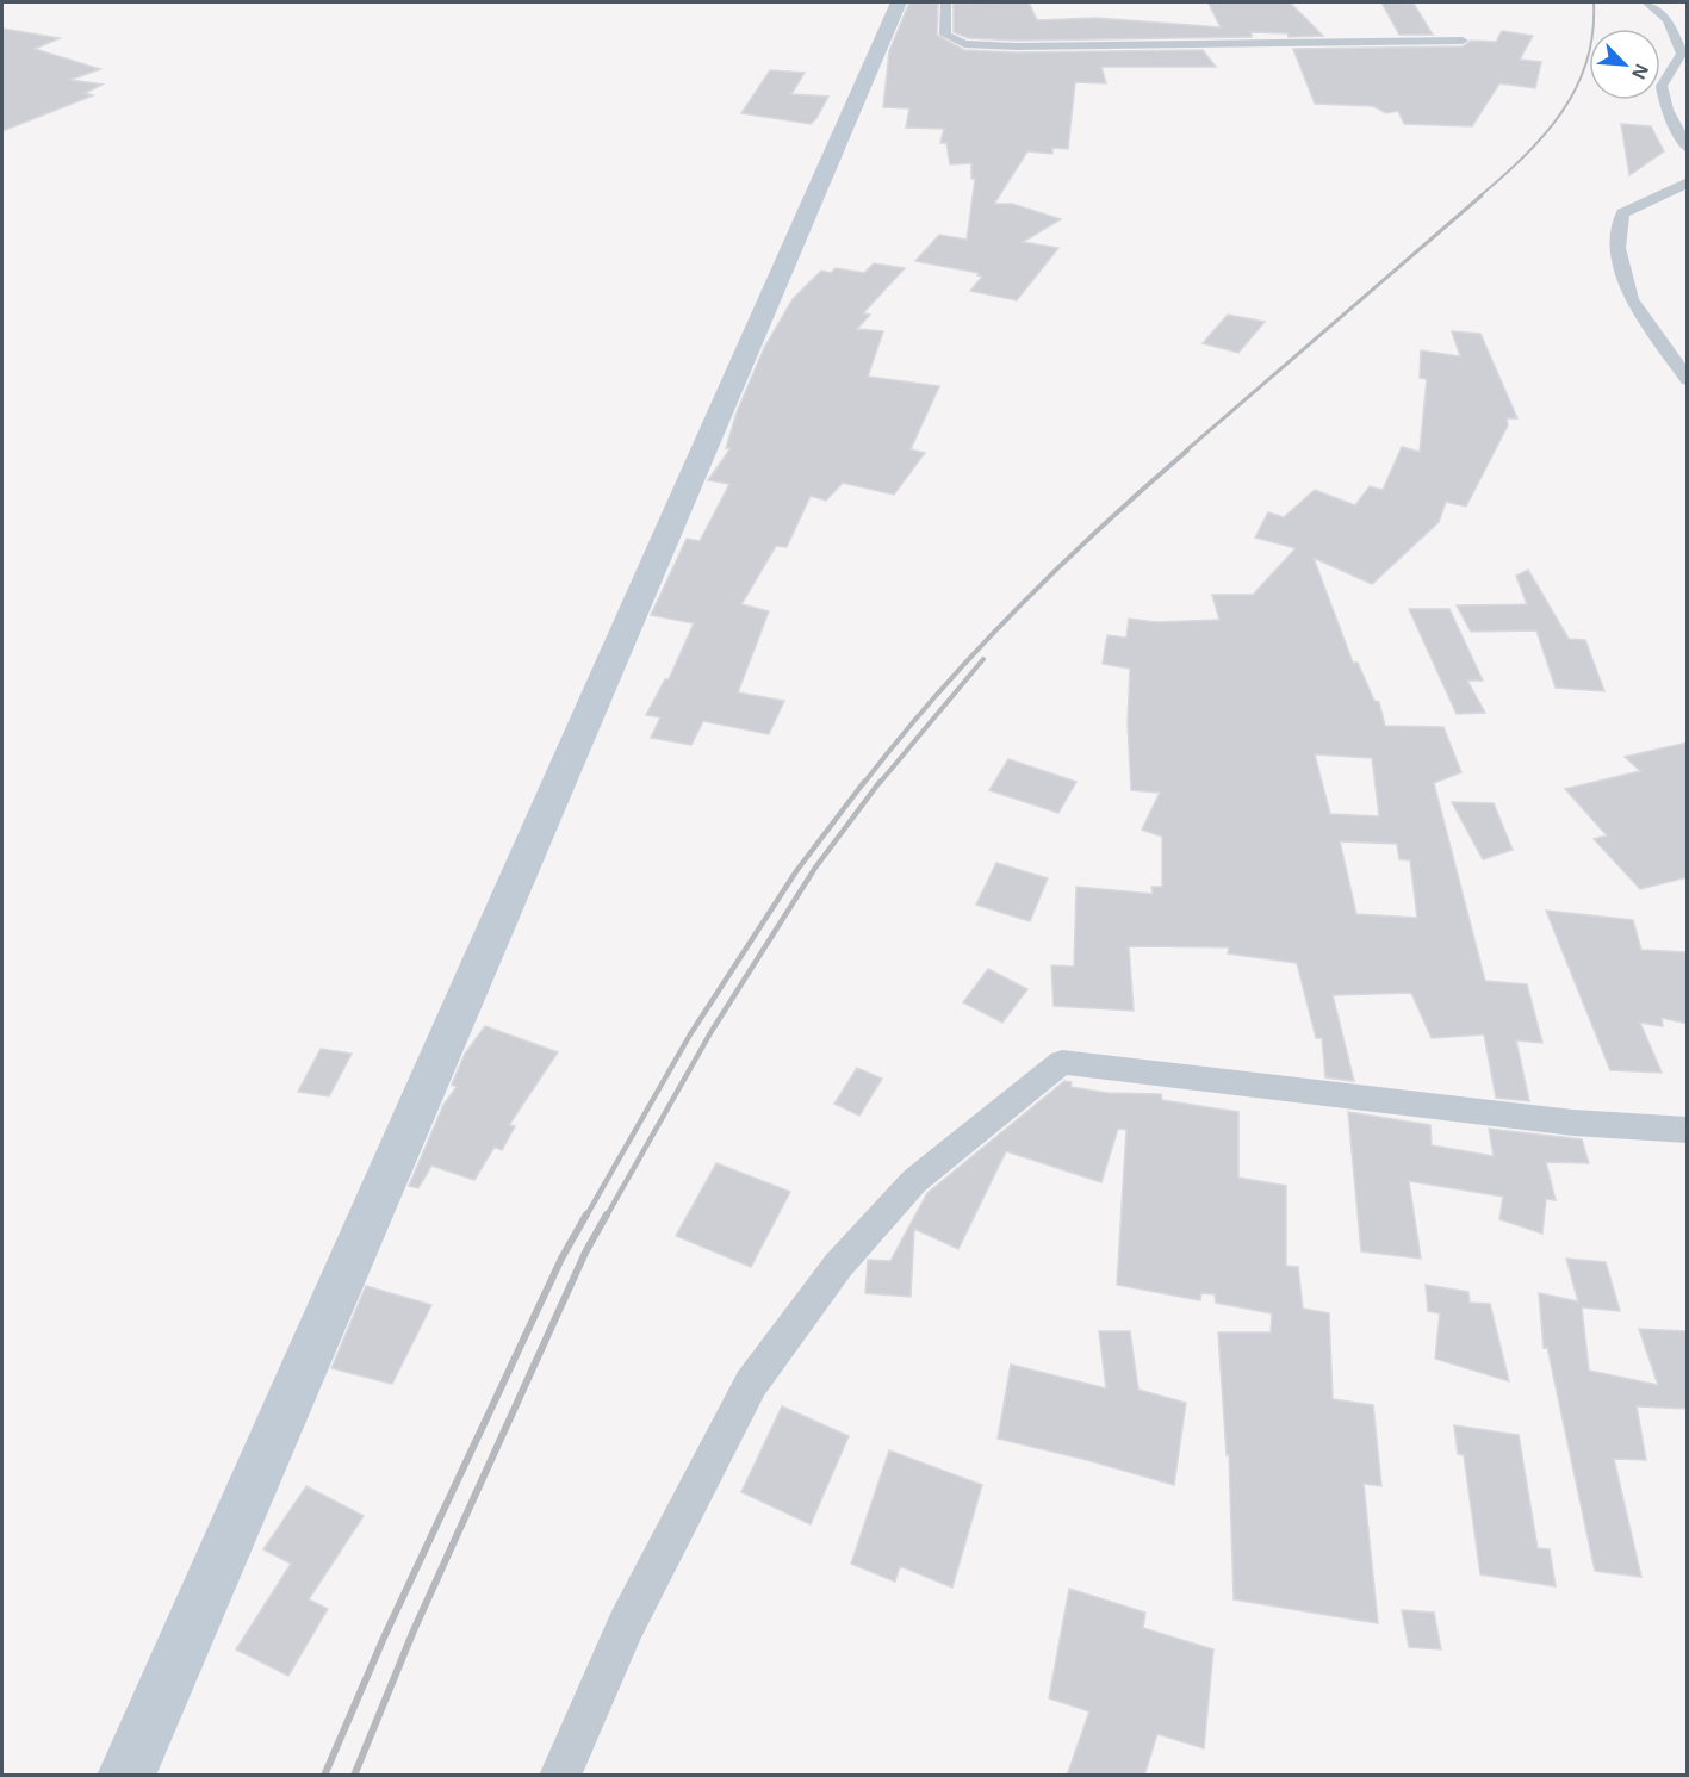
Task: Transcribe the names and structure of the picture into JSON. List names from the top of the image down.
{
  "north": "bottom right"
}
